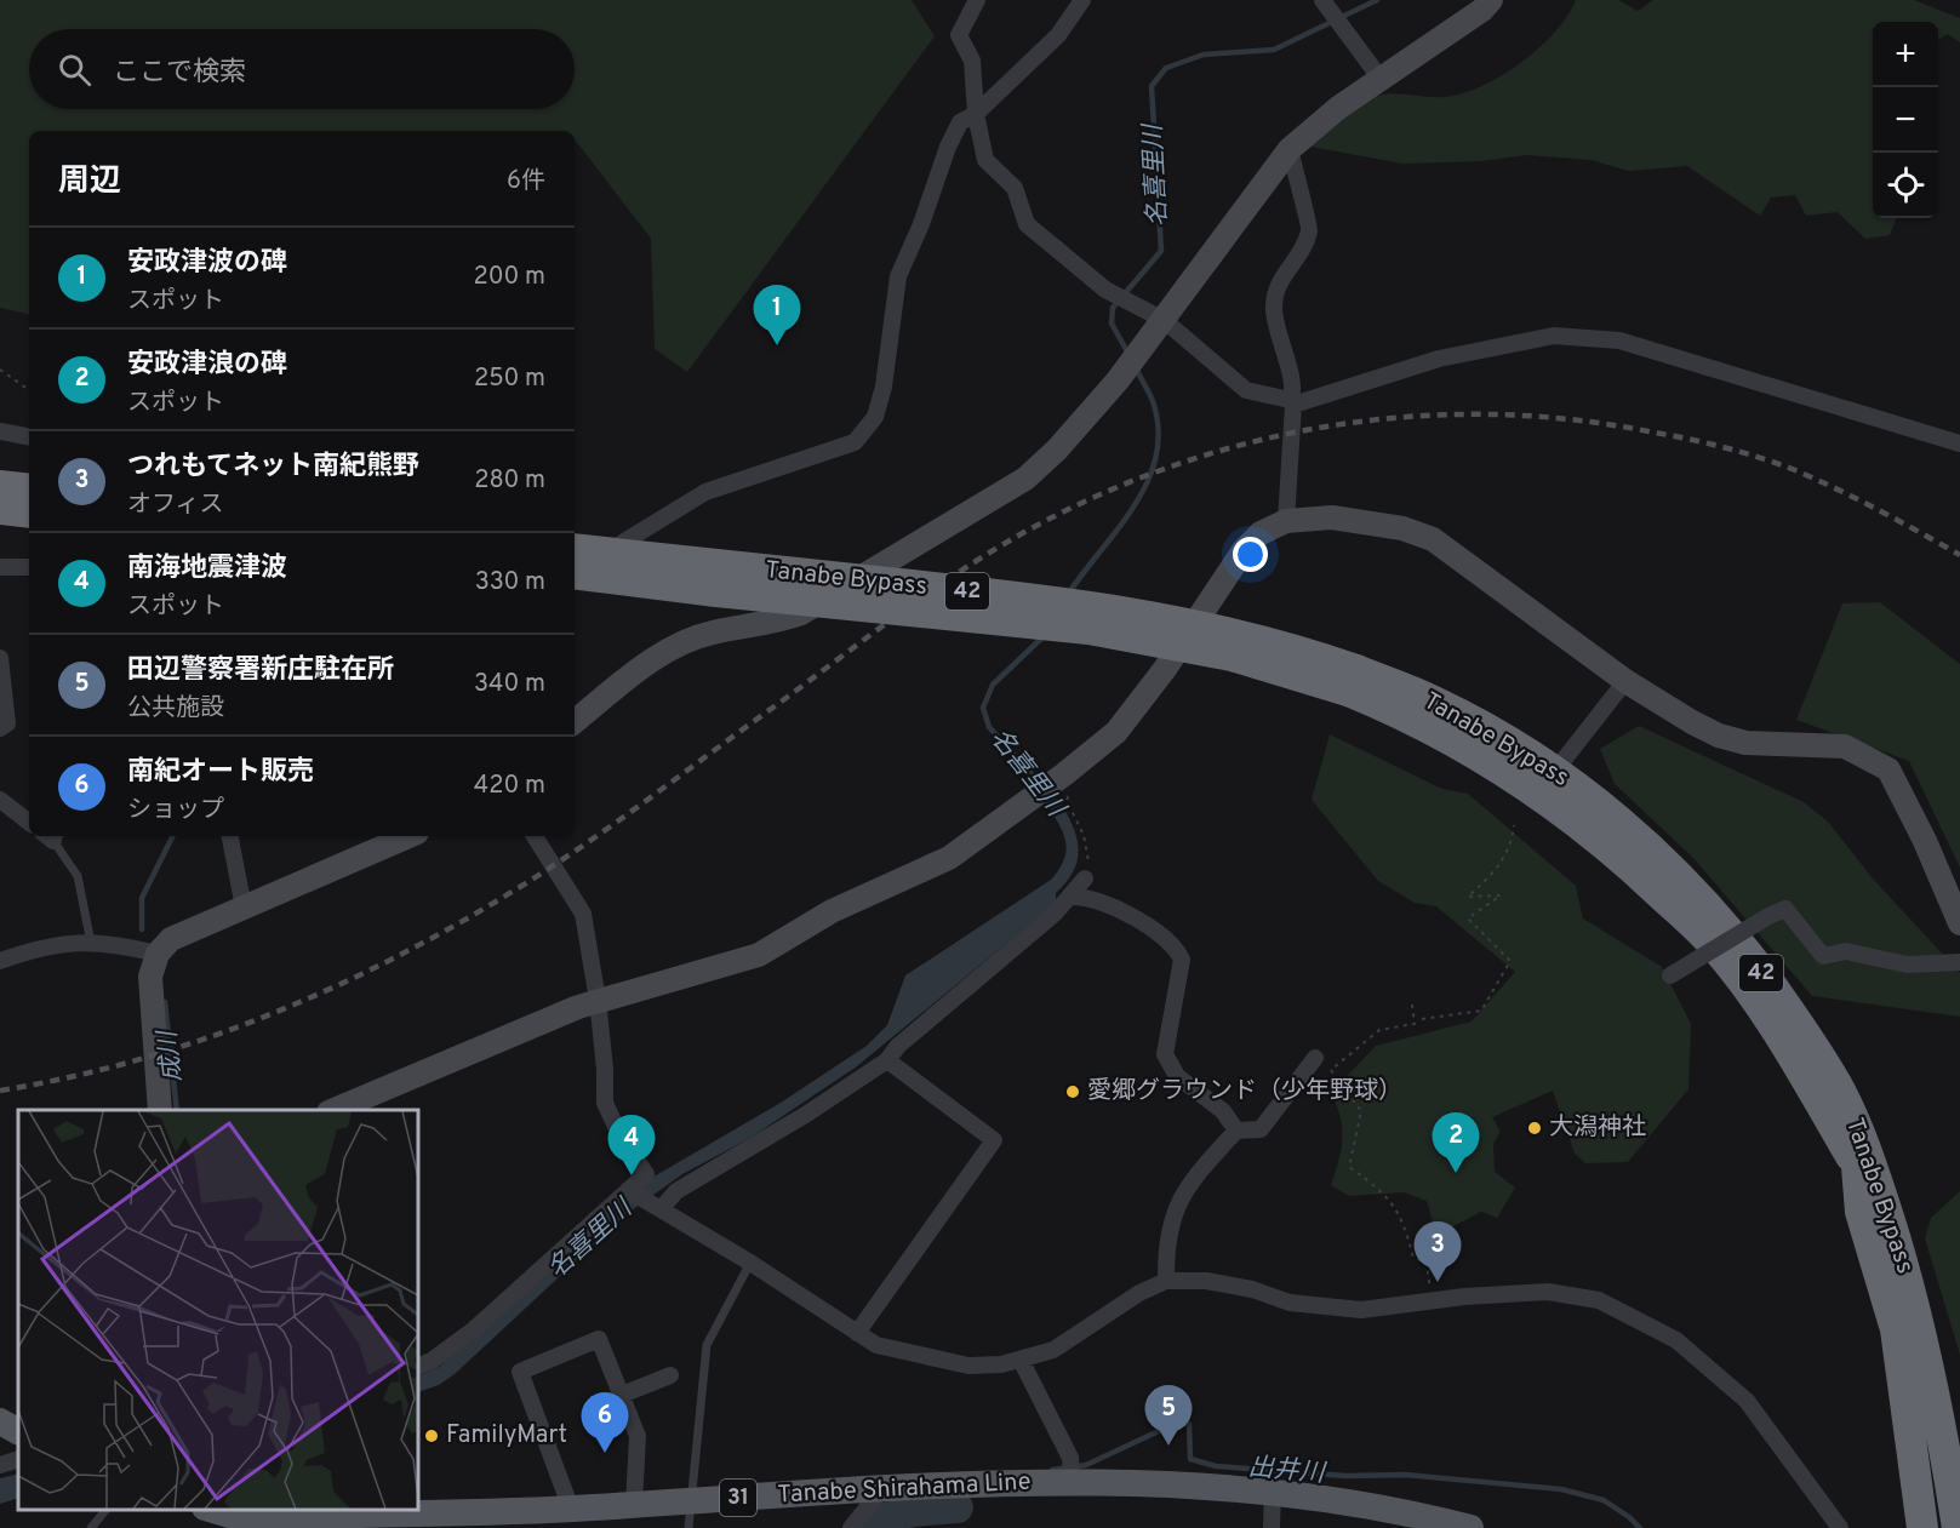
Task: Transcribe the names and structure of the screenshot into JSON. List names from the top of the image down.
{
  "streets": {
    "highway": ["Tanabe Bypass", "42"],
    "main road": ["Tanabe Shirahama Line", "31"]
  },
  "crossings": [
    ["Tanabe Bypass", "42"]
  ],
  "water": ["名喜里川", "成川", "出井川"],
  "places": ["愛郷グラウンド（少年野球）", "大潟神社", "FamilyMart"],
  "page": {
    "map_buttons": ["+", "−"],
    "search": "ここで検索",
    "heading": ["周辺", "6件"],
    "list": [
      {
        "mark": "1",
        "name": "安政津波の碑",
        "note": "スポット",
        "value": "200 m"
      },
      {
        "mark": "2",
        "name": "安政津浪の碑",
        "note": "スポット",
        "value": "250 m"
      },
      {
        "mark": "3",
        "name": "つれもてネット南紀熊野",
        "note": "オフィス",
        "value": "280 m"
      },
      {
        "mark": "4",
        "name": "南海地震津波",
        "note": "スポット",
        "value": "330 m"
      },
      {
        "mark": "5",
        "name": "田辺警察署新庄駐在所",
        "note": "公共施設",
        "value": "340 m"
      },
      {
        "mark": "6",
        "name": "南紀オート販売",
        "note": "ショップ",
        "value": "420 m"
      }
    ],
    "pins": [
      "1",
      "2",
      "4",
      "3",
      "5",
      "6"
    ]
  }
}
